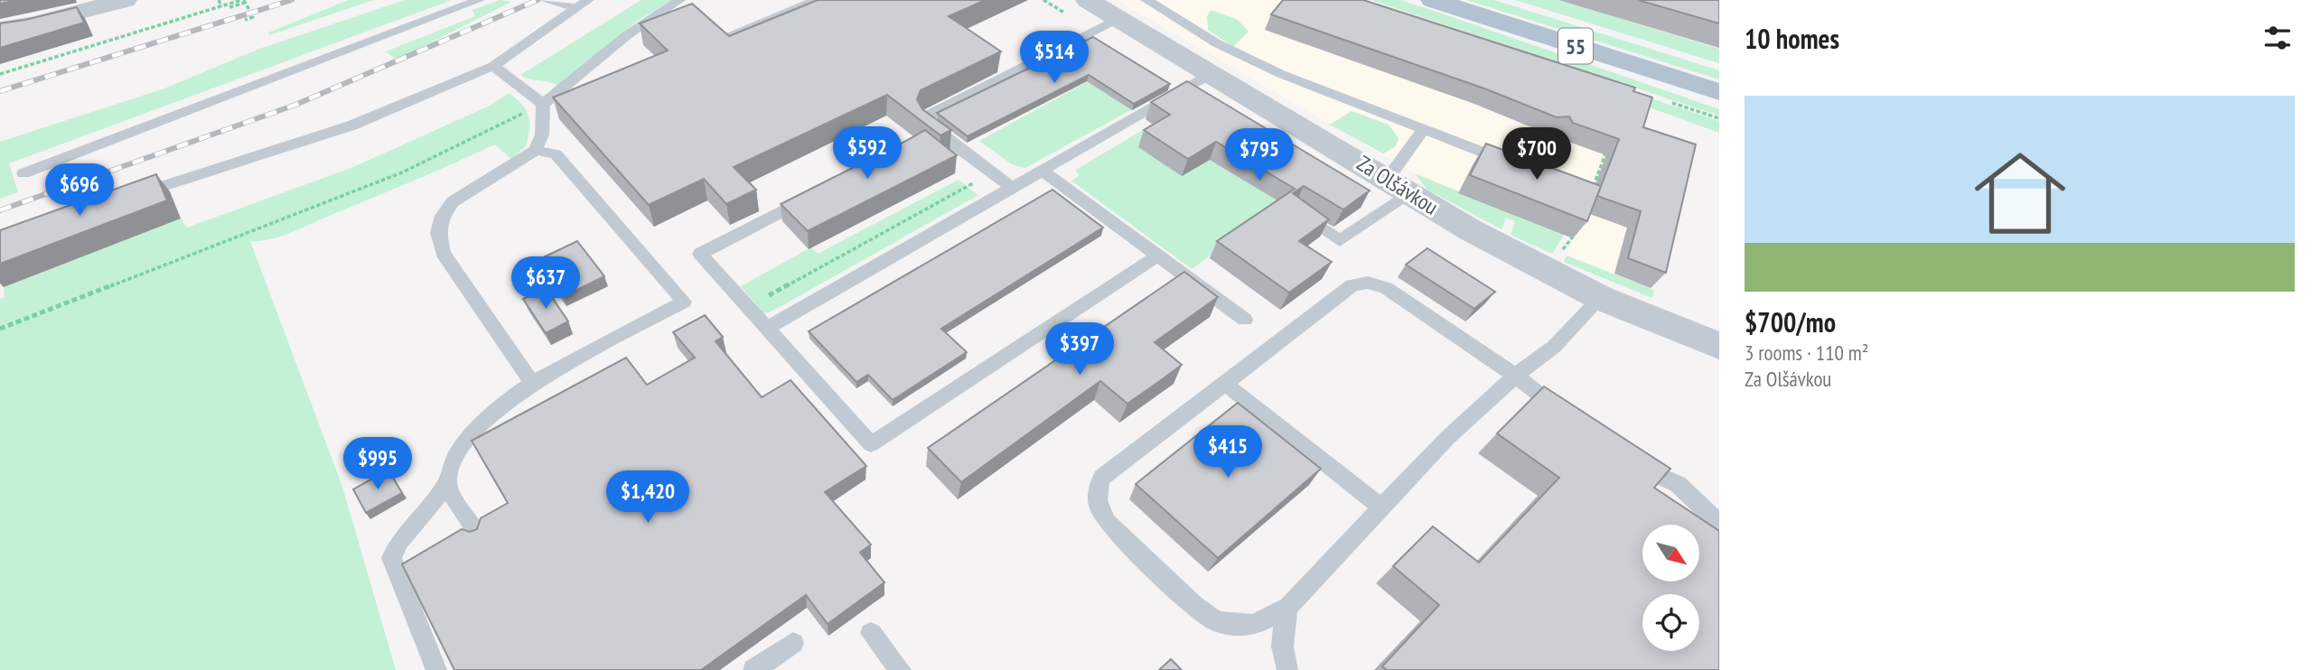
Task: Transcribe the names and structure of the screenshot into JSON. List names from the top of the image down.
{
  "streets": {
    "main road": ["55"],
    "street": ["Za Olšávkou"]
  },
  "north": "bottom right",
  "page": {
    "heading": "10 homes",
    "price": [
      "$514",
      "$592",
      "$700",
      "$795",
      "$696",
      "$637",
      "$397",
      "$415",
      "$995",
      "$1,420"
    ],
    "list": [
      {
        "name": "$700/mo",
        "note": "3 rooms · 110 m² · Za Olšávkou"
      }
    ]
  }
}
